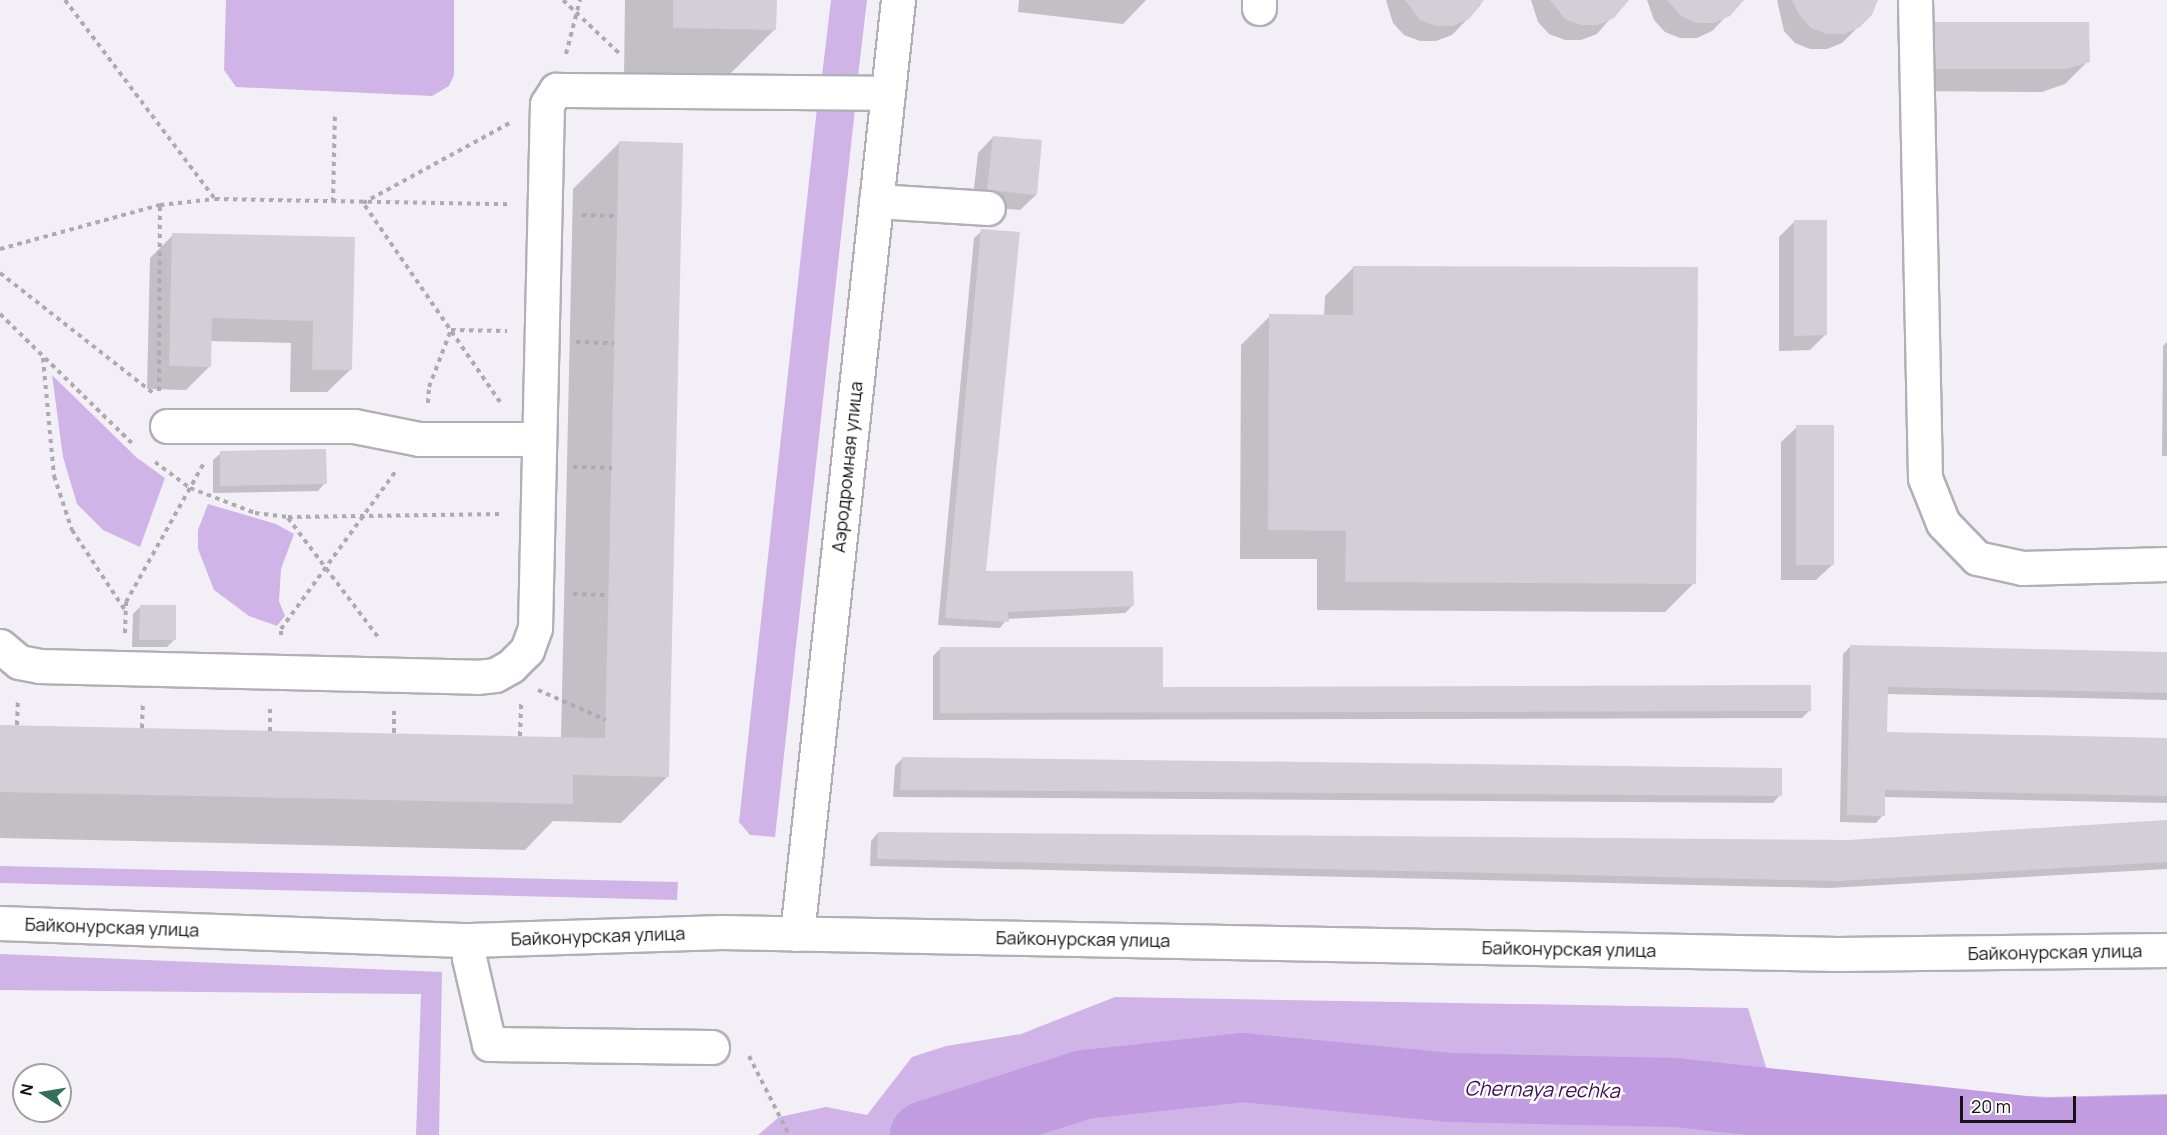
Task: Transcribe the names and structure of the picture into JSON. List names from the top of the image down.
{
  "streets": {
    "street": ["Аэродромная улица", "Байконурская улица"]
  },
  "crossings": [
    ["Аэродромная улица", "Байконурская улица"]
  ],
  "water": ["Chernaya rechka"],
  "scale_bar": "20 m",
  "north": "left"
}
